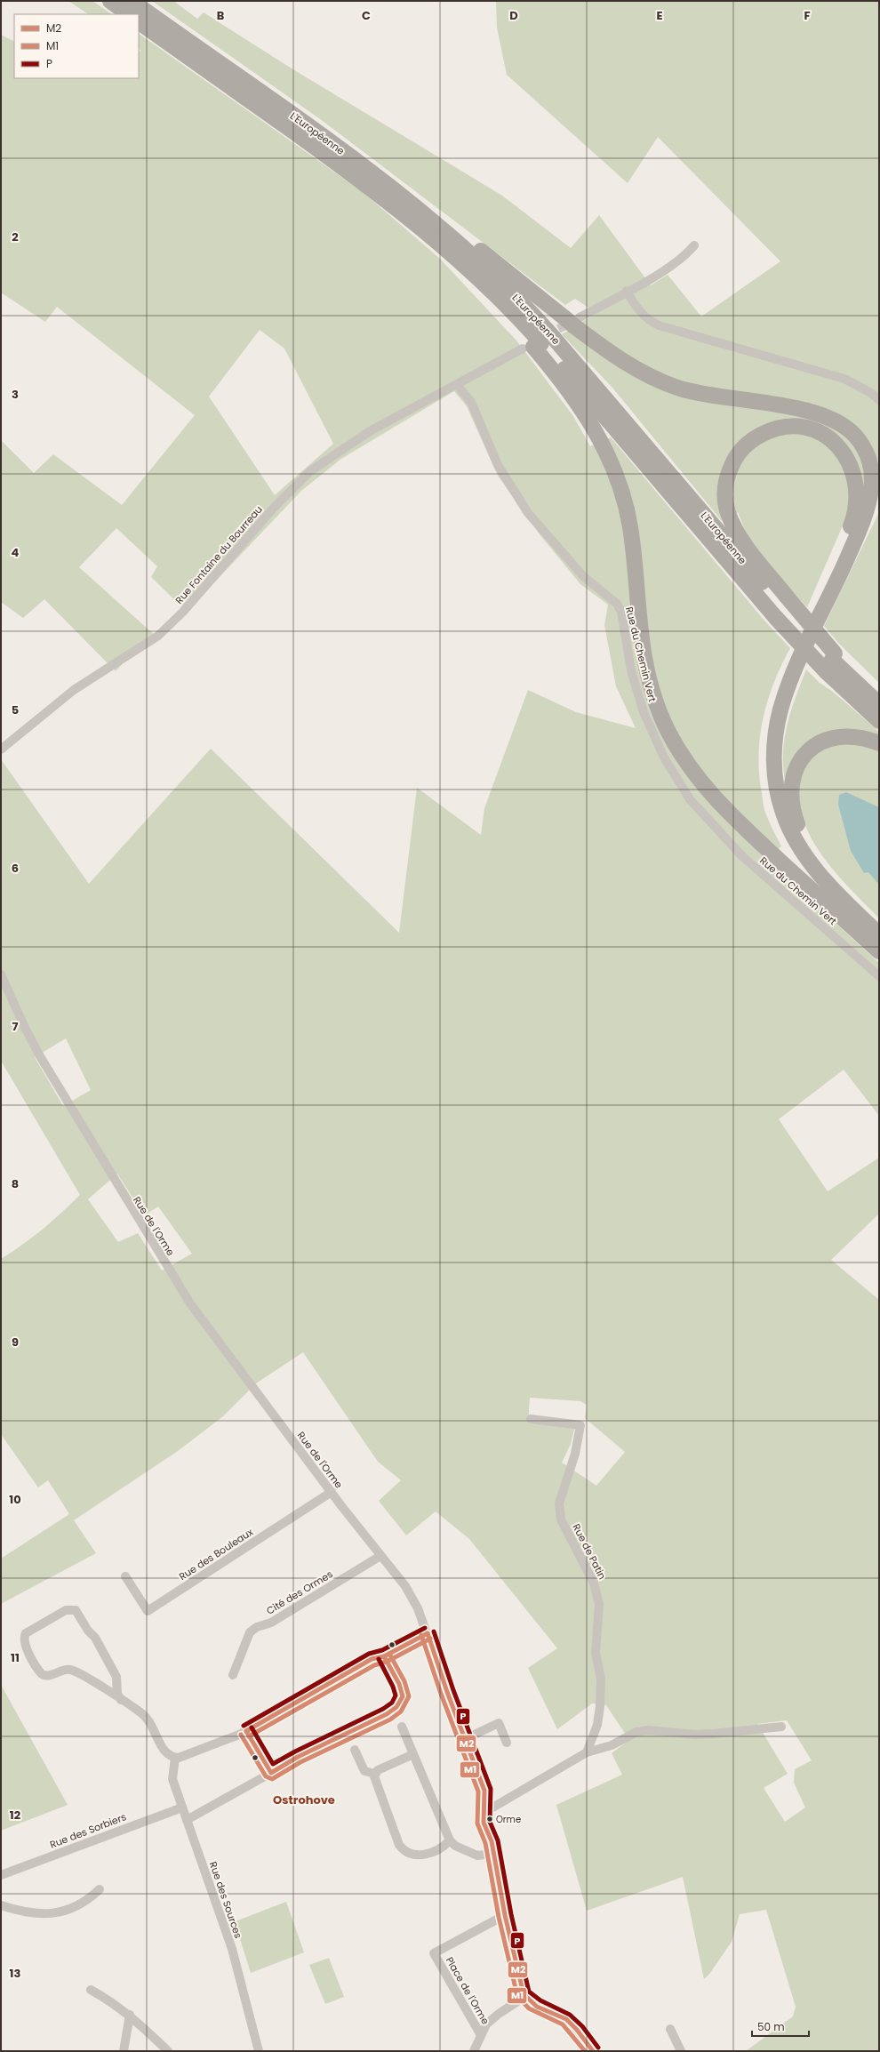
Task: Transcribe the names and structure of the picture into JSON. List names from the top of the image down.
{
  "streets": {
    "highway": ["L'Européenne"],
    "street": [
      "Rue Fontaine du Bourreau",
      "Rue du Chemin Vert",
      "Rue de l'Orme",
      "Rue de Patin",
      "Rue des Bouleaux",
      "Cité des Ormes",
      "Rue des Sorbiers",
      "Rue des Sources",
      "Place de l'Orme"
    ]
  },
  "crossings": [
    ["L'Européenne", "Rue Fontaine du Bourreau"],
    ["Rue Fontaine du Bourreau", "Rue du Chemin Vert"],
    ["Rue de l'Orme", "Rue des Bouleaux"],
    ["Rue de l'Orme", "Cité des Ormes"],
    ["Rue de l'Orme", "Place de l'Orme"],
    ["Rue des Sorbiers", "Rue des Sources"]
  ],
  "districts": ["Ostrohove"],
  "places": ["Orme"],
  "lines": ["transit line P", "transit line M2", "transit line M1"],
  "legend": ["M2", "M1", "P"],
  "scale_bar": "50 m",
  "grid": {
    "columns": [
      "B",
      "C",
      "D",
      "E",
      "F"
    ],
    "rows": [
      "2",
      "3",
      "4",
      "5",
      "6",
      "7",
      "8",
      "9",
      "10",
      "11",
      "12",
      "13"
    ]
  }
}
